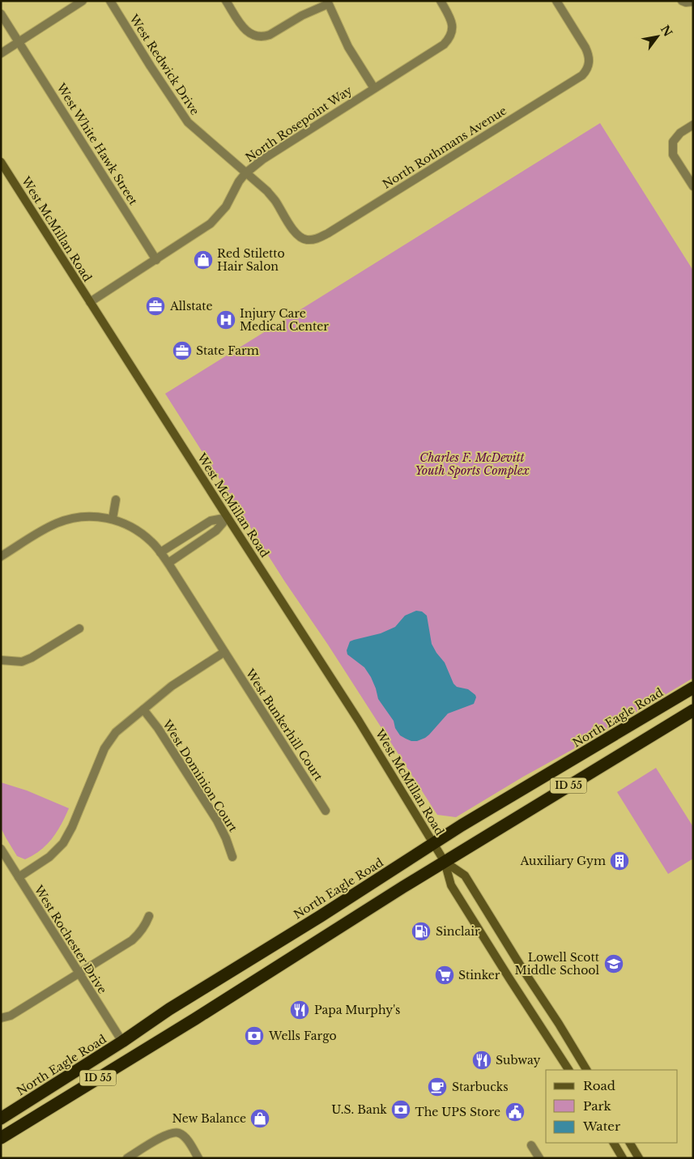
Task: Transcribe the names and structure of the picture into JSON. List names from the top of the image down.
{
  "streets": {
    "highway": ["North Eagle Road", "ID 55"],
    "main road": ["West McMillan Road"],
    "street": [
      "West Redwick Drive",
      "North Rosepoint Way",
      "West White Hawk Street",
      "North Rothmans Avenue",
      "West Bunkerhill Court",
      "West Dominion Court",
      "West Rochester Drive"
    ]
  },
  "crossings": [
    ["West Redwick Drive", "North Rosepoint Way"],
    ["West Redwick Drive", "North Rothmans Avenue"],
    ["North Rosepoint Way", "West White Hawk Street"],
    ["North Rosepoint Way", "West McMillan Road"],
    ["West McMillan Road", "North Eagle Road"],
    ["West McMillan Road", "ID 55"],
    ["North Eagle Road", "West Rochester Drive"]
  ],
  "parks": ["Charles F. McDevitt Youth Sports Complex"],
  "places": {
    "shop": ["Red Stiletto Hair Salon", "New Balance"],
    "office": ["Allstate", "State Farm"],
    "hospital": ["Injury Care Medical Center"],
    "building": ["Auxiliary Gym"],
    "fuel station": ["Sinclair"],
    "school or university": ["Lowell Scott Middle School"],
    "supermarket": ["Stinker"],
    "restaurant": ["Papa Murphy's", "Subway"],
    "bank": ["Wells Fargo", "U.S. Bank"],
    "cafe": ["Starbucks"],
    "public building": ["The UPS Store"]
  },
  "legend": ["Road", "Park", "Water"],
  "north": "top right"
}
